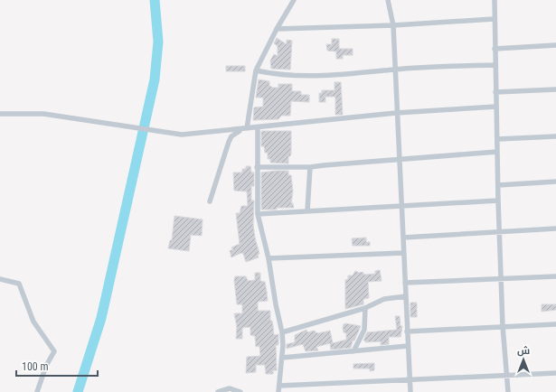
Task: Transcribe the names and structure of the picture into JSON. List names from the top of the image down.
{
  "scale_bar": "100 m",
  "north": "top"
}
